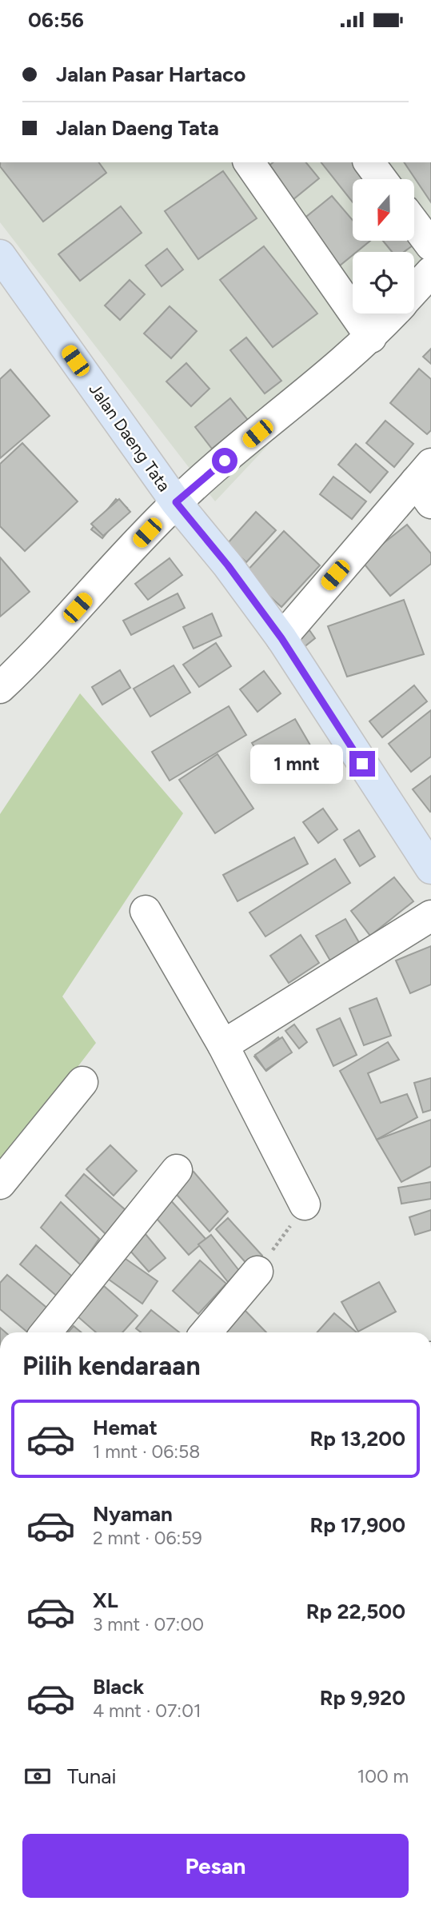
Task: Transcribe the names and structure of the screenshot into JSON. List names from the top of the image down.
{
  "streets": {
    "main road": ["Jalan Daeng Tata"]
  },
  "north": "bottom",
  "page": {
    "status": "06:56",
    "banner": ["Jalan Pasar Hartaco", "Jalan Daeng Tata"],
    "bubble": "1 mnt",
    "heading": "Pilih kendaraan",
    "list": [
      {
        "name": "Hemat",
        "note": "1 mnt · 06:58",
        "value": "Rp 13,200"
      },
      {
        "name": "Nyaman",
        "note": "2 mnt · 06:59",
        "value": "Rp 17,900"
      },
      {
        "name": "XL",
        "note": "3 mnt · 07:00",
        "value": "Rp 22,500"
      },
      {
        "name": "Black",
        "note": "4 mnt · 07:01",
        "value": "Rp 9,920"
      }
    ],
    "pay": ["Tunai", "100 m"],
    "buttons": "Pesan"
  }
}
